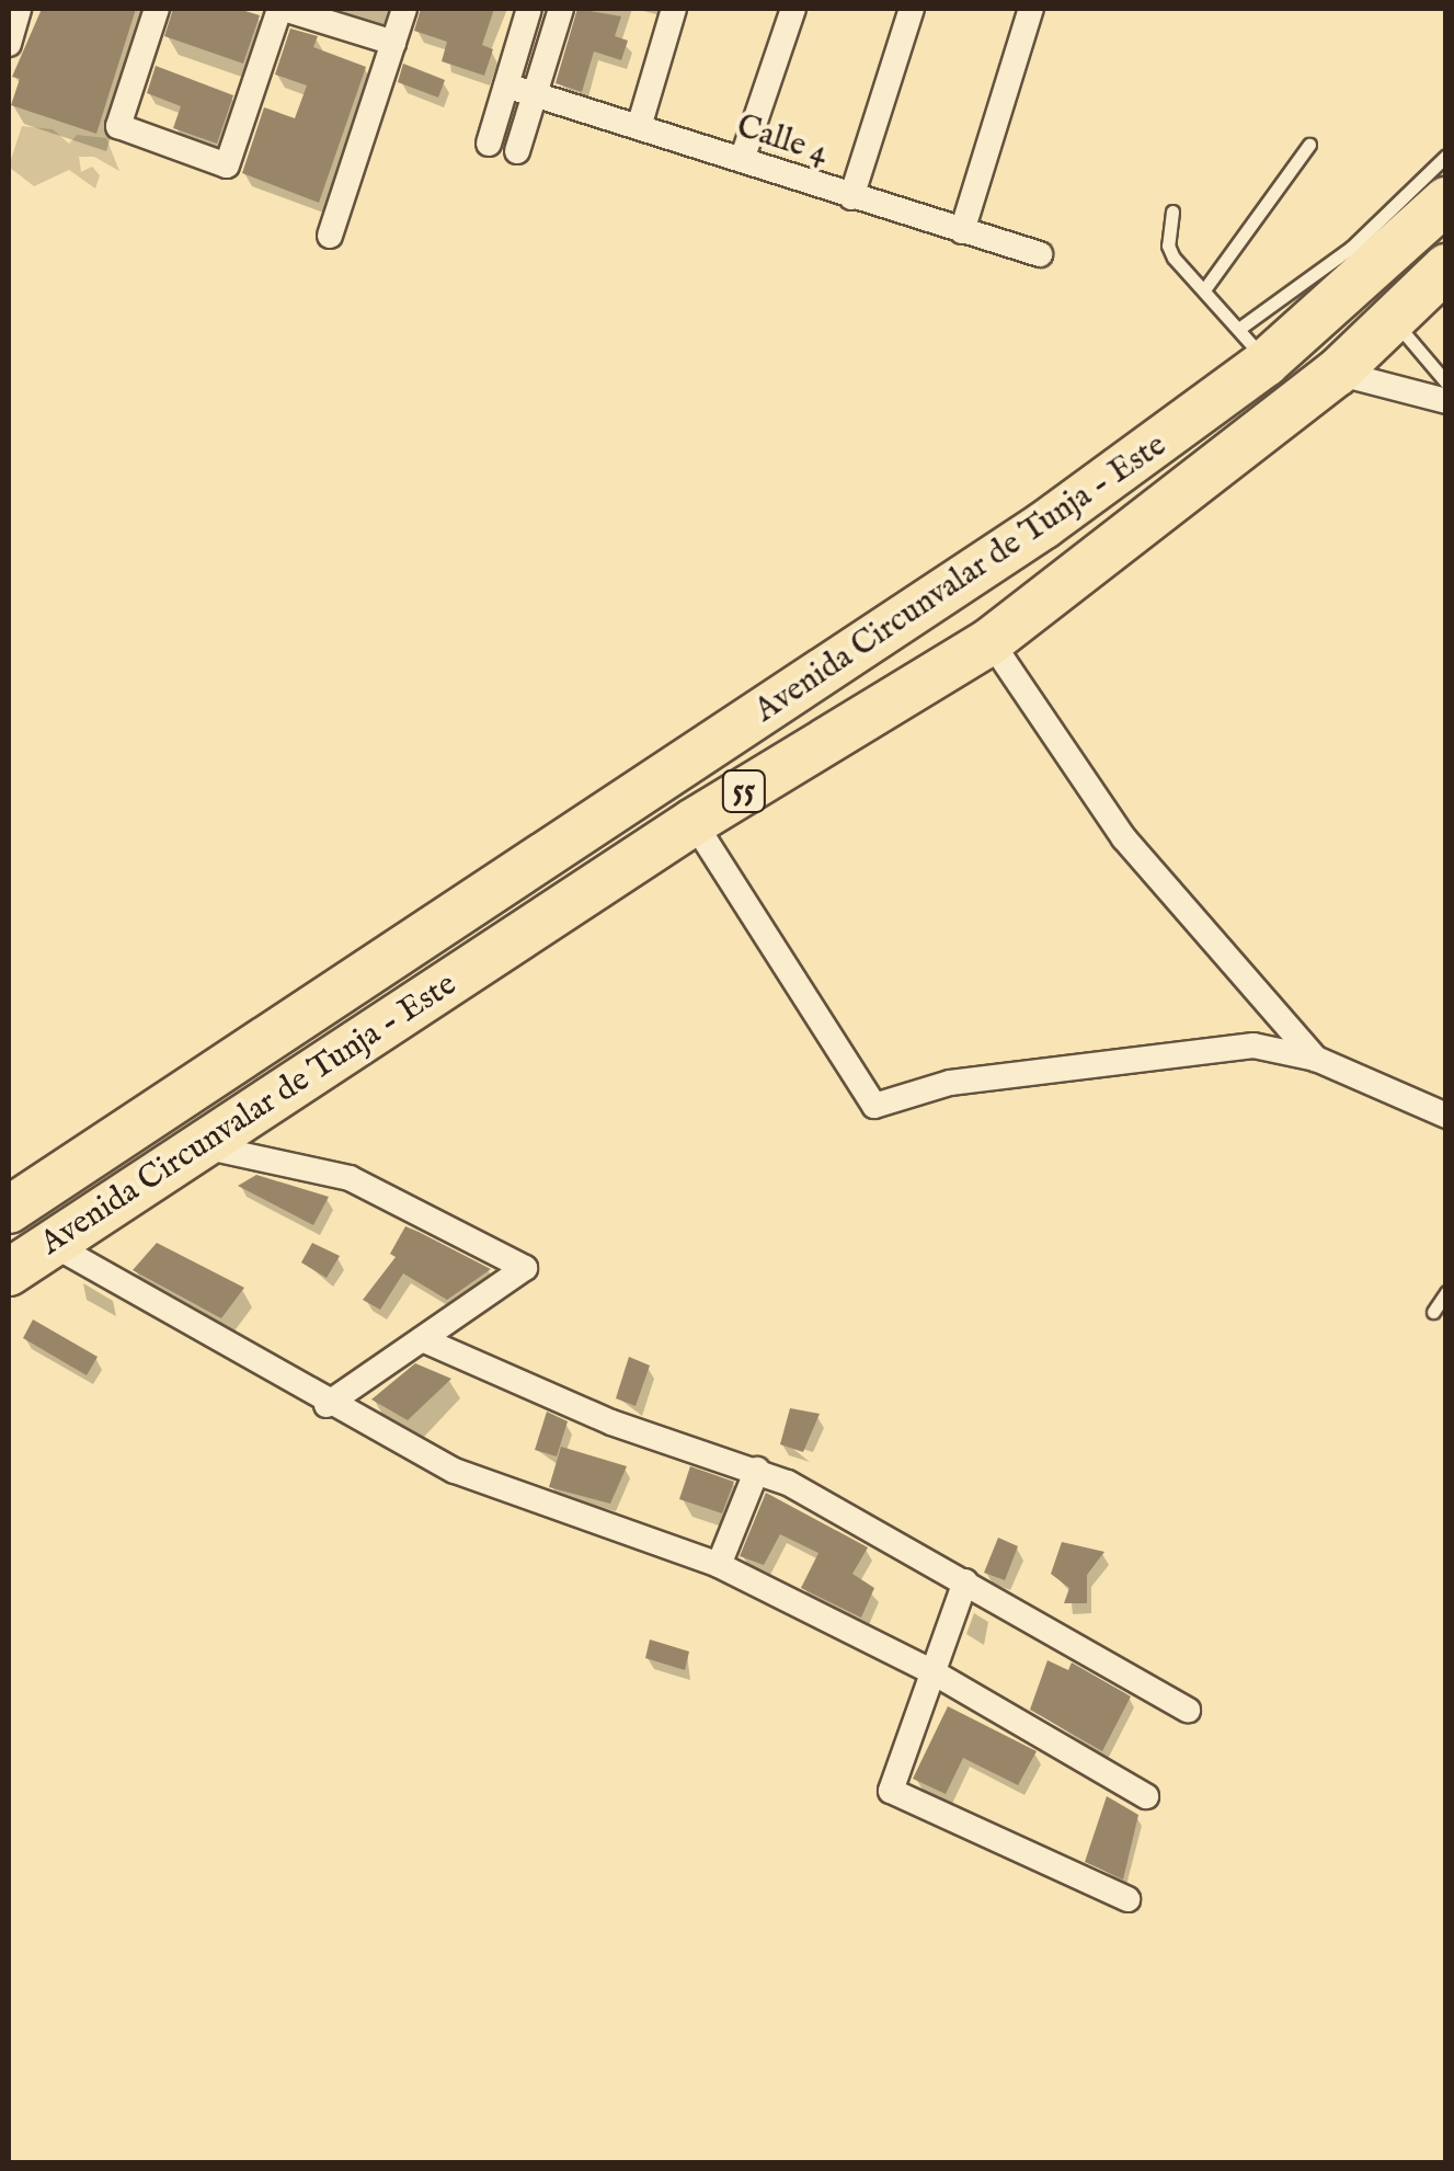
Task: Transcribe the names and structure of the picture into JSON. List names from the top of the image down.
{
  "streets": {
    "highway": ["Avenida Circunvalar de Tunja - Este", "55"],
    "street": ["Calle 4"]
  }
}
